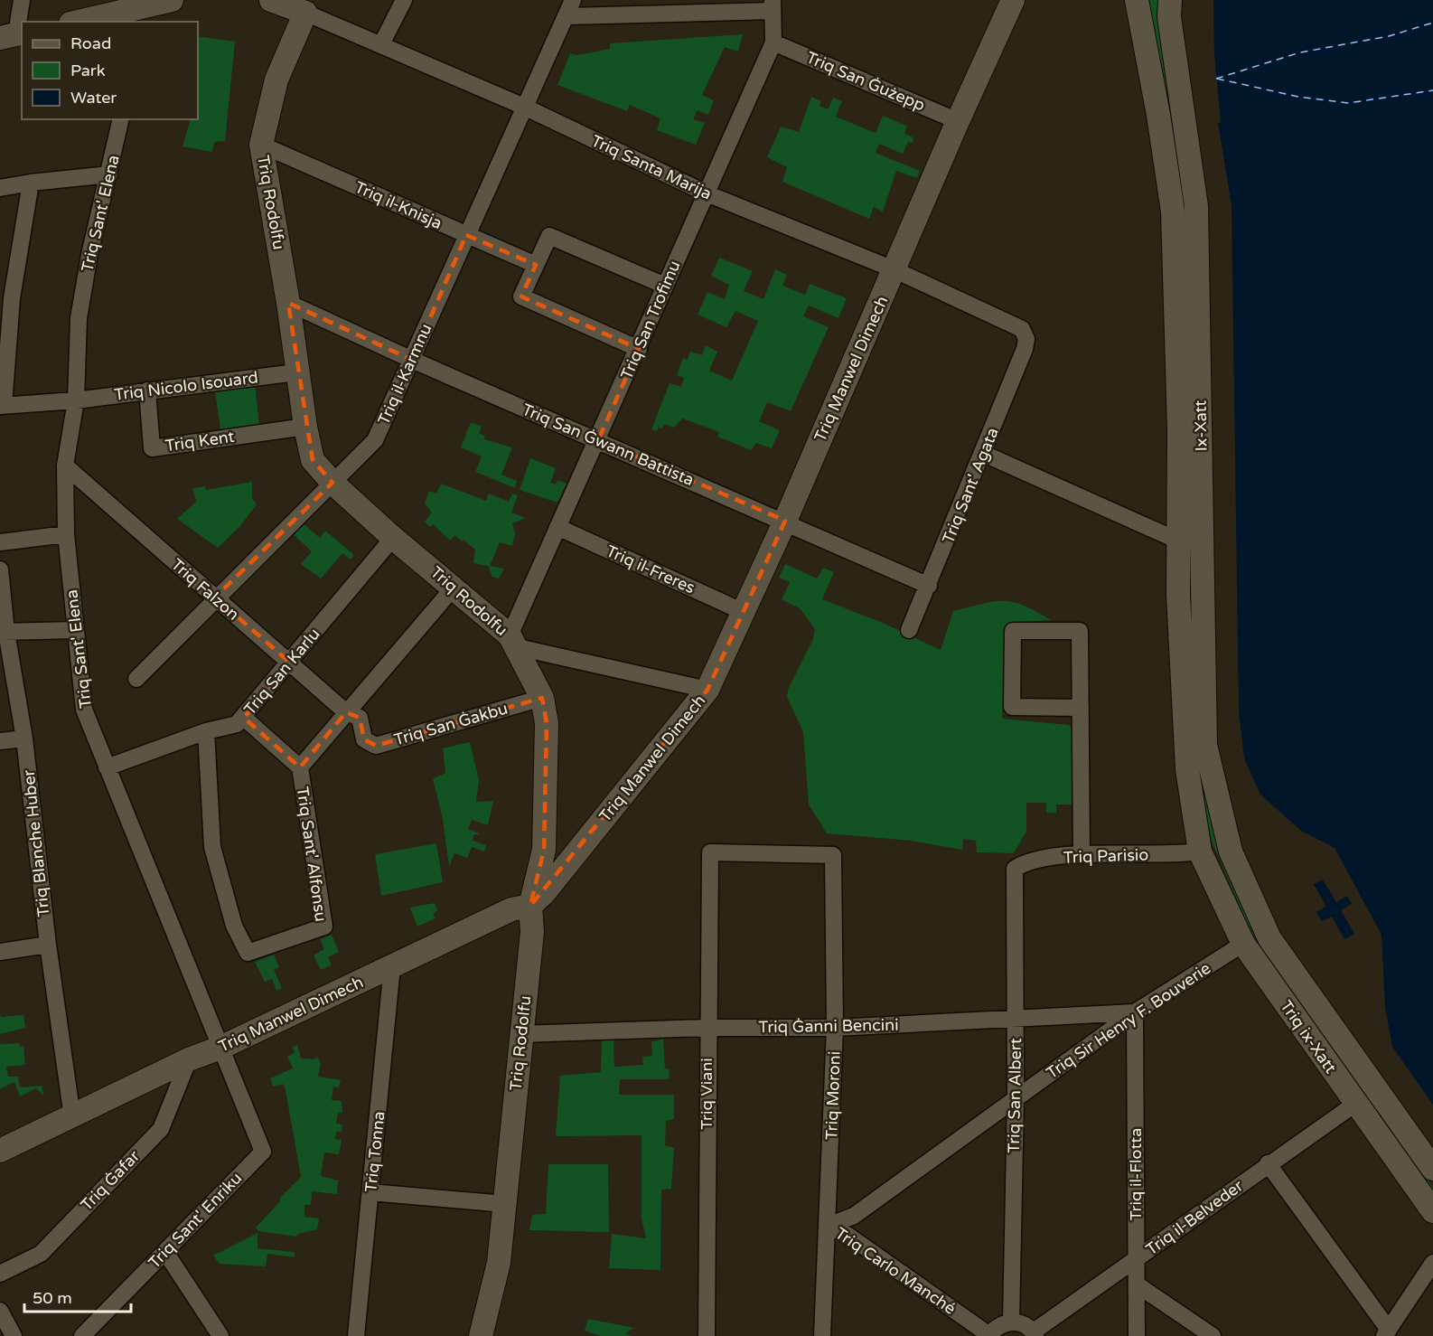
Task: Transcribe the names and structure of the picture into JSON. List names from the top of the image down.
{
  "streets": {
    "street": [
      "Triq San Ġużepp",
      "Triq Santa Marija",
      "Triq Rodolfu",
      "Triq il-Knisja",
      "Triq Sant' Elena",
      "Triq San Trofimu",
      "Triq Manwel Dimech",
      "Triq il-Karmnu",
      "Triq Nicolo Isouard",
      "Ix-Xatt",
      "Triq Kent",
      "Triq San Ġwann Battista",
      "Triq Sant' Agata",
      "Triq il-Freres",
      "Triq Falzon",
      "Triq San Karlu",
      "Triq San Ġakbu",
      "Triq Blanche Huber",
      "Triq Sant' Alfonsu",
      "Triq Parisio",
      "Triq Sir Henry F. Bouverie",
      "Triq Ġanni Bencini",
      "Triq ix-Xatt",
      "Triq Viani",
      "Triq Moroni",
      "Triq San Albert",
      "Triq Tonna",
      "Triq il-Flotta",
      "Triq Ġafar",
      "Triq il-Belveder",
      "Triq Sant' Enriku",
      "Triq Carlo Manché"
    ]
  },
  "crossings": [
    ["Triq San Ġużepp", "Triq San Trofimu"],
    ["Triq San Ġużepp", "Triq Manwel Dimech"],
    ["Triq Santa Marija", "Triq Rodolfu"],
    ["Triq Santa Marija", "Triq San Trofimu"],
    ["Triq Santa Marija", "Triq Manwel Dimech"],
    ["Triq Santa Marija", "Triq il-Karmnu"],
    ["Triq Santa Marija", "Triq Sant' Agata"],
    ["Triq Rodolfu", "Triq il-Knisja"],
    ["Triq Rodolfu", "Triq San Trofimu"],
    ["Triq Rodolfu", "Triq Manwel Dimech"],
    ["Triq Rodolfu", "Triq il-Karmnu"],
    ["Triq Rodolfu", "Triq Nicolo Isouard"],
    ["Triq Rodolfu", "Triq Kent"],
    ["Triq Rodolfu", "Triq San Ġwann Battista"],
    ["Triq Rodolfu", "Triq San Karlu"],
    ["Triq Rodolfu", "Triq San Ġakbu"],
    ["Triq Rodolfu", "Triq Sant' Alfonsu"],
    ["Triq Rodolfu", "Triq Ġanni Bencini"],
    ["Triq il-Knisja", "Triq il-Karmnu"],
    ["Triq Sant' Elena", "Triq Manwel Dimech"],
    ["Triq Sant' Elena", "Triq Nicolo Isouard"],
    ["Triq Sant' Elena", "Triq Falzon"],
    ["Triq Sant' Elena", "Triq San Karlu"],
    ["Triq Sant' Elena", "Triq Sant' Enriku"],
    ["Triq San Trofimu", "Triq San Ġwann Battista"],
    ["Triq San Trofimu", "Triq il-Freres"],
    ["Triq Manwel Dimech", "Triq San Ġwann Battista"],
    ["Triq Manwel Dimech", "Triq il-Freres"],
    ["Triq Manwel Dimech", "Triq Blanche Huber"],
    ["Triq Manwel Dimech", "Triq Tonna"],
    ["Triq Manwel Dimech", "Triq Ġafar"],
    ["Triq il-Karmnu", "Triq San Ġwann Battista"],
    ["Triq il-Karmnu", "Triq Falzon"],
    ["Triq Nicolo Isouard", "Triq Kent"],
    ["Ix-Xatt", "Triq Parisio"],
    ["Ix-Xatt", "Triq ix-Xatt"],
    ["Triq San Ġwann Battista", "Triq Sant' Agata"],
    ["Triq Falzon", "Triq San Karlu"],
    ["Triq Falzon", "Triq San Ġakbu"],
    ["Triq Falzon", "Triq Sant' Alfonsu"],
    ["Triq San Karlu", "Triq Sant' Alfonsu"],
    ["Triq San Ġakbu", "Triq Sant' Alfonsu"],
    ["Triq Parisio", "Triq ix-Xatt"],
    ["Triq Parisio", "Triq San Albert"],
    ["Triq Sir Henry F. Bouverie", "Triq Ġanni Bencini"],
    ["Triq Sir Henry F. Bouverie", "Triq ix-Xatt"],
    ["Triq Sir Henry F. Bouverie", "Triq Moroni"],
    ["Triq Sir Henry F. Bouverie", "Triq San Albert"],
    ["Triq Sir Henry F. Bouverie", "Triq il-Flotta"],
    ["Triq Sir Henry F. Bouverie", "Triq Carlo Manché"],
    ["Triq Ġanni Bencini", "Triq Viani"],
    ["Triq Ġanni Bencini", "Triq Moroni"],
    ["Triq Ġanni Bencini", "Triq San Albert"],
    ["Triq Ġanni Bencini", "Triq il-Flotta"],
    ["Triq ix-Xatt", "Triq il-Belveder"],
    ["Triq Viani", "Triq Moroni"],
    ["Triq Moroni", "Triq Carlo Manché"],
    ["Triq il-Flotta", "Triq il-Belveder"]
  ],
  "legend": ["Road", "Park", "Water"],
  "scale_bar": "50 m"
}
